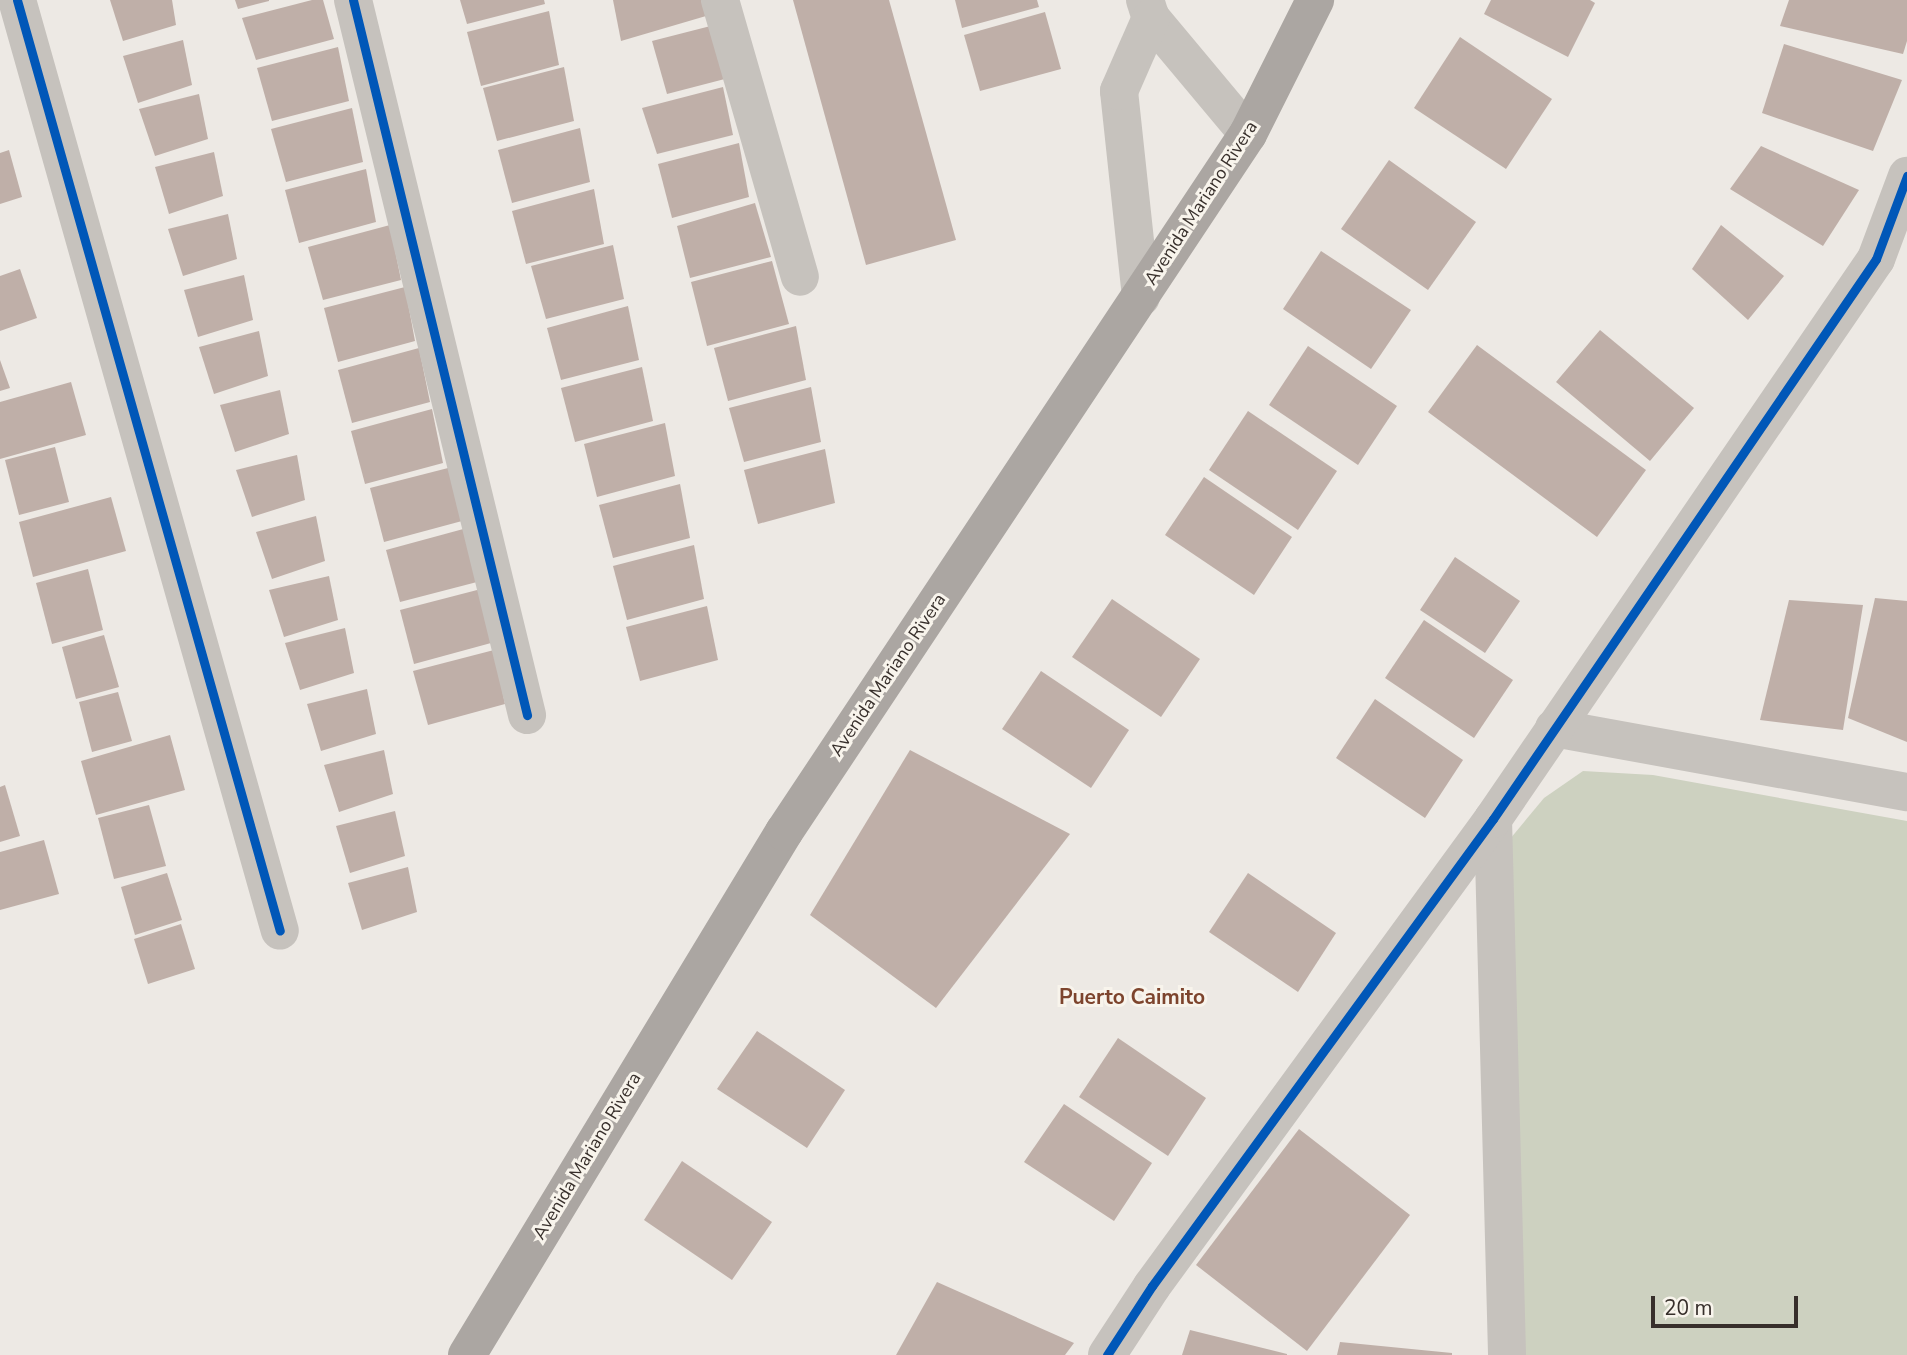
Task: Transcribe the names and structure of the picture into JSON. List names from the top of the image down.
{
  "streets": {
    "main road": ["Avenida Mariano Rivera"]
  },
  "districts": ["Puerto Caimito"],
  "scale_bar": "20 m"
}
